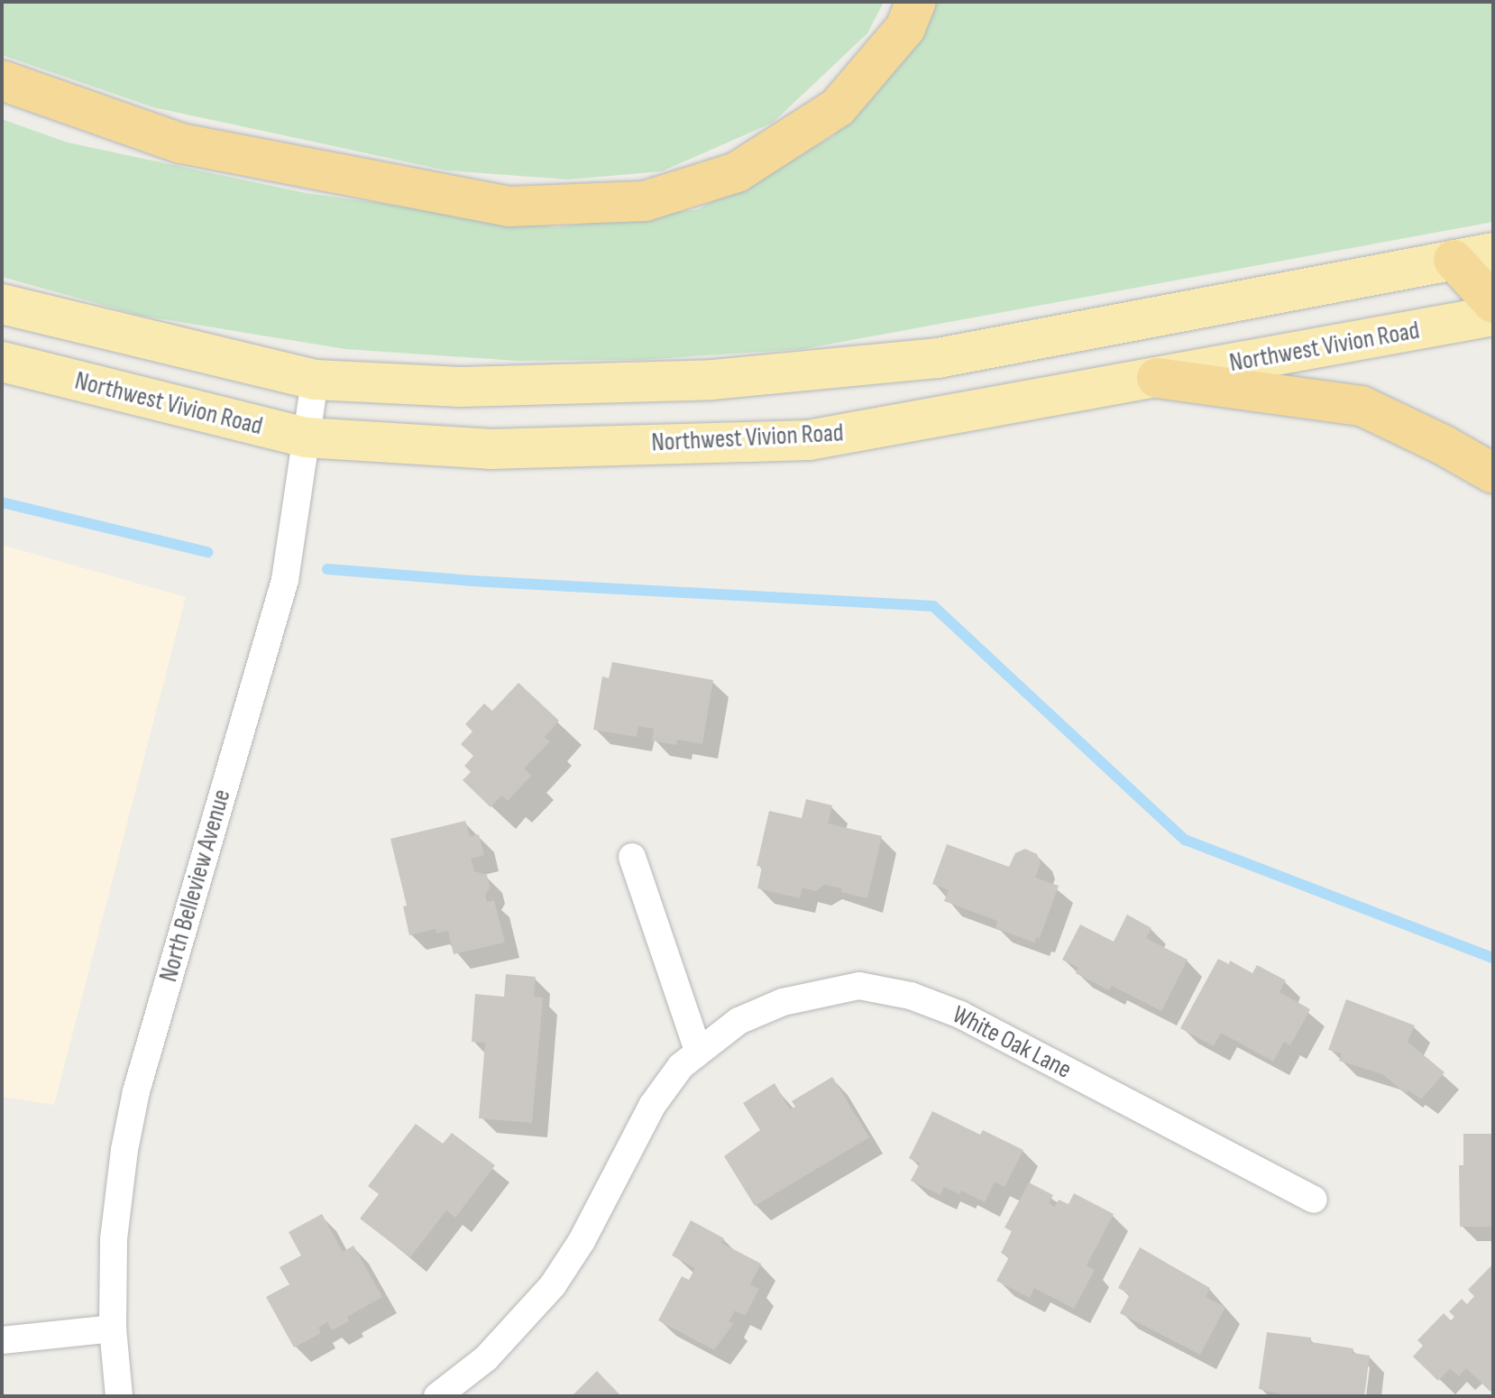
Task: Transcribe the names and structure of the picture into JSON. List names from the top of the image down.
{
  "streets": {
    "main road": ["Northwest Vivion Road"],
    "street": ["North Belleview Avenue", "White Oak Lane"]
  },
  "crossings": [
    ["Northwest Vivion Road", "North Belleview Avenue"]
  ]
}
